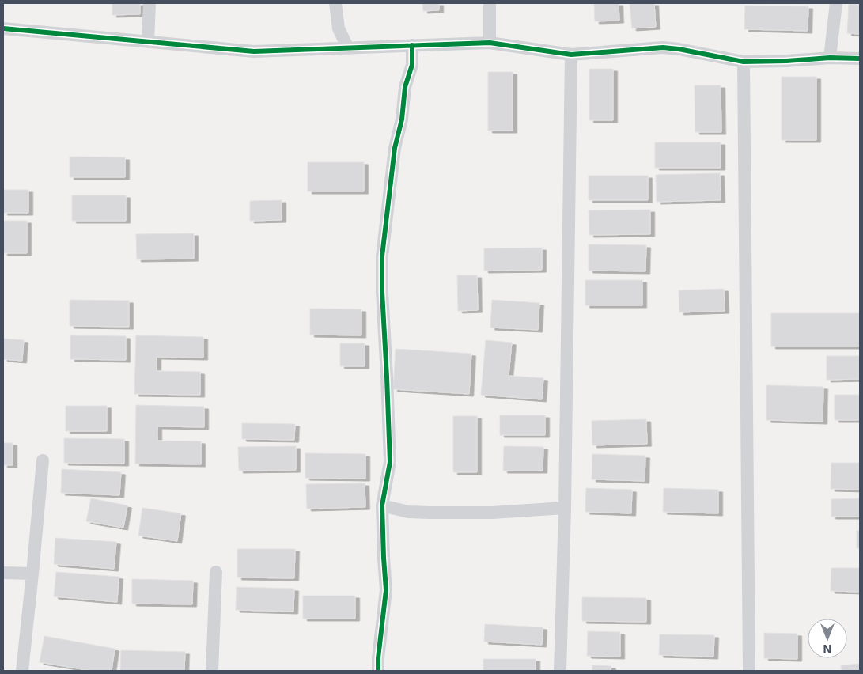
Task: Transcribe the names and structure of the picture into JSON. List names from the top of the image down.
{
  "north": "bottom"
}
